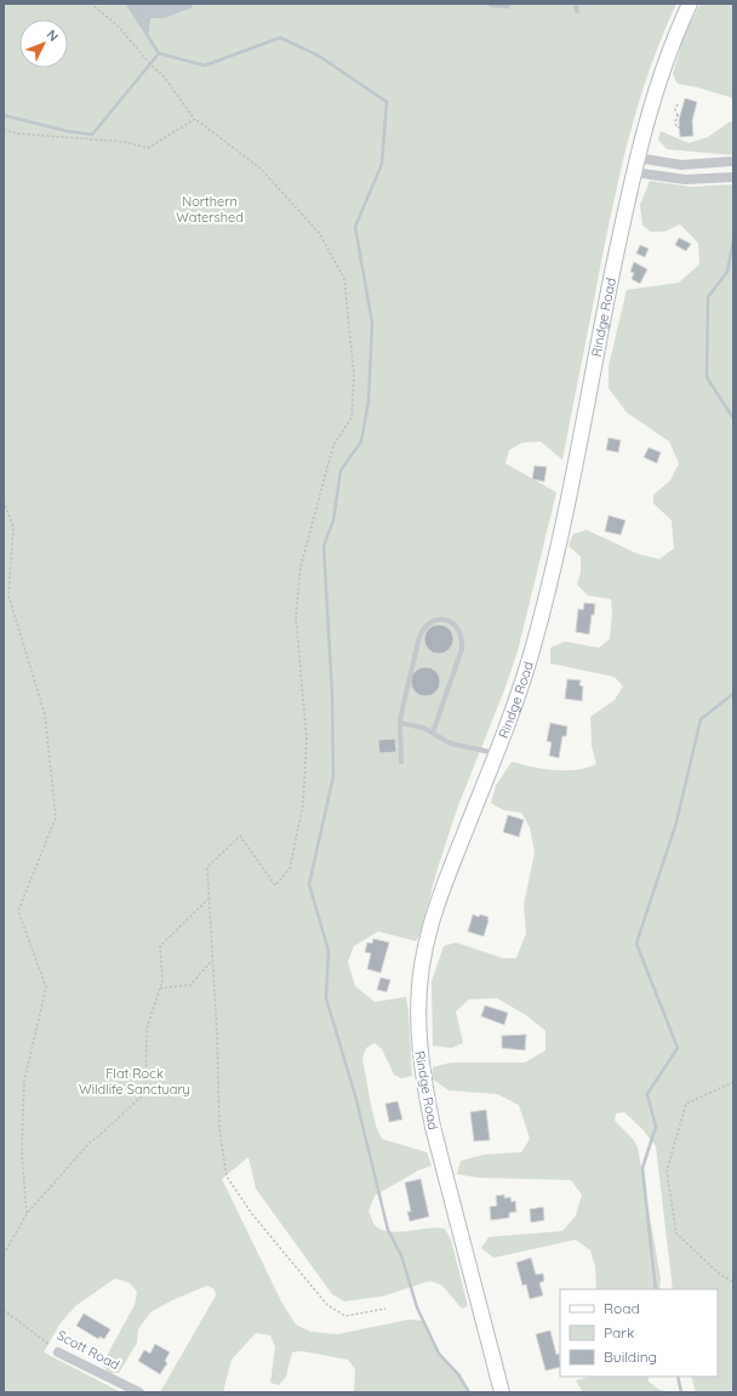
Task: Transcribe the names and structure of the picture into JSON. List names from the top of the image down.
{
  "streets": {
    "street": ["Rindge Road", "Scott Road"]
  },
  "parks": ["Northern Watershed", "Flat Rock Wildlife Sanctuary"],
  "legend": ["Road", "Park", "Building"],
  "north": "top right"
}
